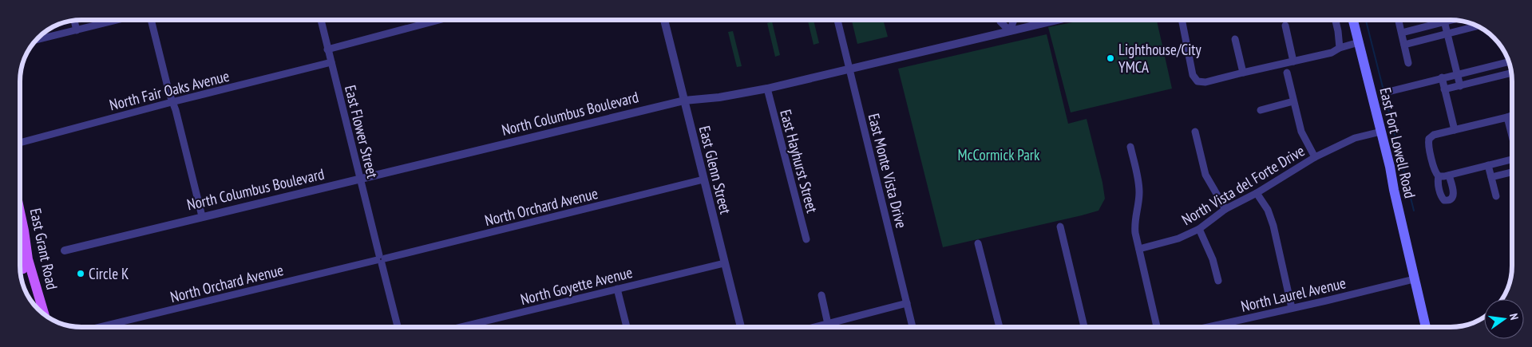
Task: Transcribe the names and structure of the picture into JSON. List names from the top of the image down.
{
  "streets": {
    "main road": ["East Fort Lowell Road", "East Grant Road"],
    "street": [
      "North Fair Oaks Avenue",
      "North Columbus Boulevard",
      "East Flower Street",
      "East Hayhurst Street",
      "East Glenn Street",
      "East Monte Vista Drive",
      "North Vista del Forte Drive",
      "North Orchard Avenue",
      "North Goyette Avenue",
      "North Laurel Avenue"
    ]
  },
  "crossings": [
    ["North Fair Oaks Avenue", "East Flower Street"],
    ["North Columbus Boulevard", "East Flower Street"],
    ["North Columbus Boulevard", "East Hayhurst Street"],
    ["North Columbus Boulevard", "East Glenn Street"],
    ["North Columbus Boulevard", "East Monte Vista Drive"],
    ["East Flower Street", "North Orchard Avenue"],
    ["East Fort Lowell Road", "North Vista del Forte Drive"],
    ["East Fort Lowell Road", "North Laurel Avenue"],
    ["East Glenn Street", "North Orchard Avenue"],
    ["East Glenn Street", "North Goyette Avenue"]
  ],
  "parks": ["McCormick Park"],
  "places": ["Lighthouse/City YMCA", "Circle K"],
  "north": "right"
}
